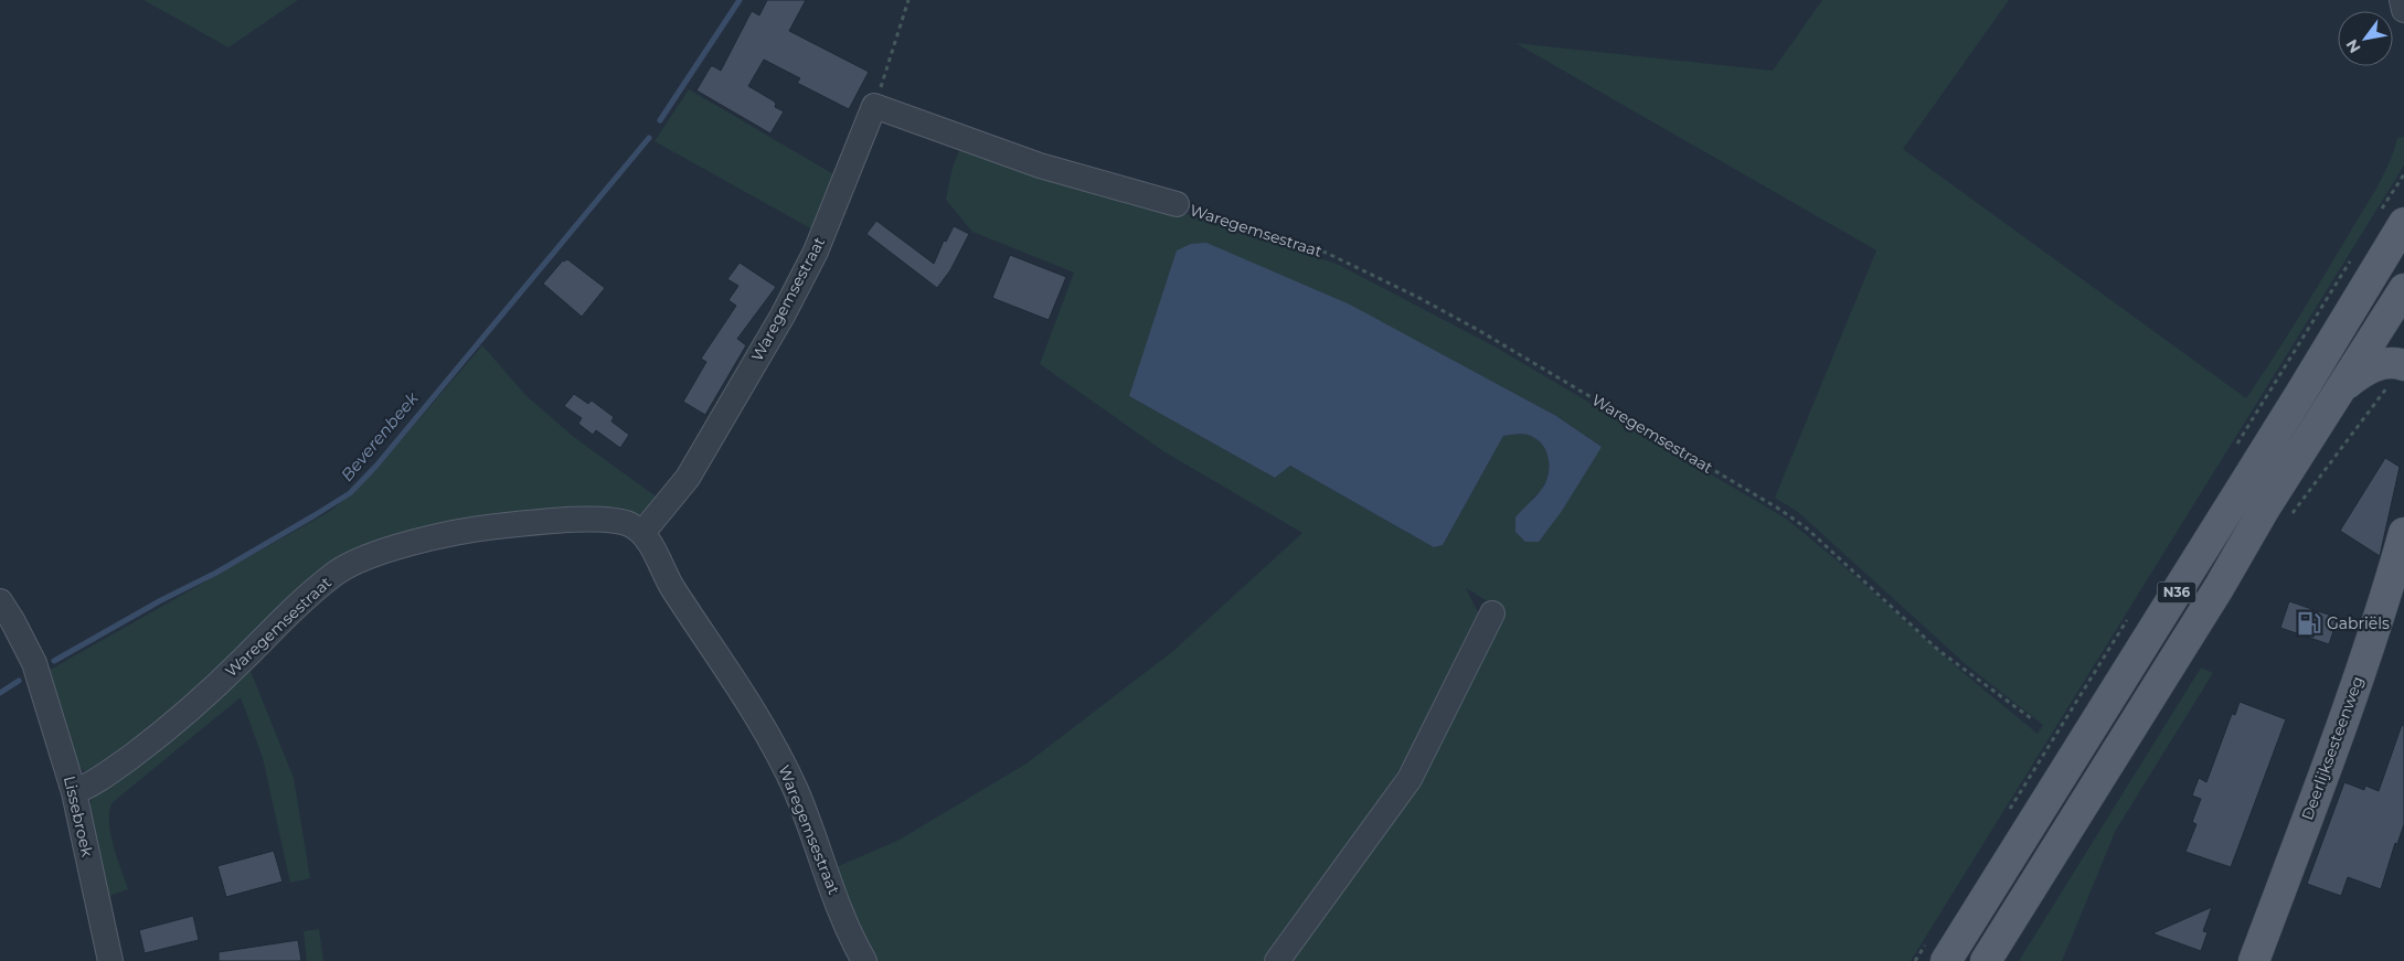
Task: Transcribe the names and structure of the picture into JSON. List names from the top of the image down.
{
  "streets": {
    "main road": ["N36", "Deerlijksesteenweg"],
    "street": ["Waregemsestraat", "Lissebroek"]
  },
  "crossings": [
    ["Waregemsestraat", "Lissebroek"]
  ],
  "water": ["Beverenbeek"],
  "places": {
    "fuel station": ["Gabriëls"]
  },
  "north": "bottom left"
}
